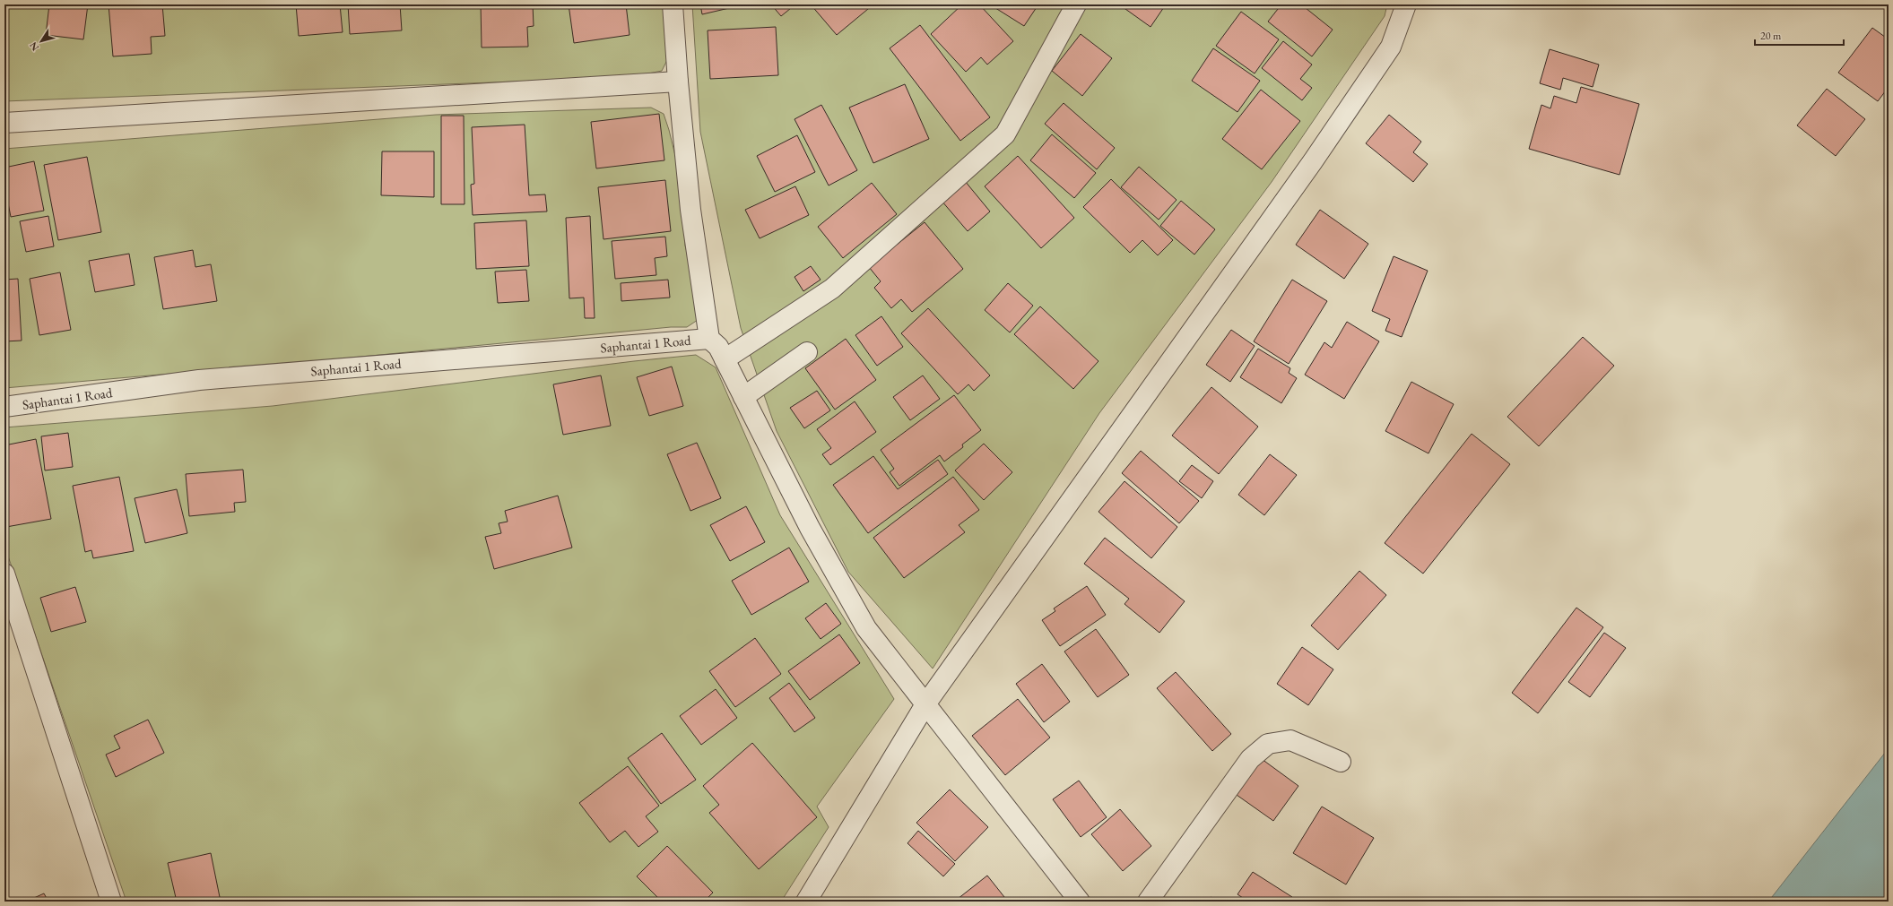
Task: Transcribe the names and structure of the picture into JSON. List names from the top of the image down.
{
  "streets": {
    "street": ["Saphantai 1 Road"]
  },
  "scale_bar": "20 m",
  "north": "bottom left"
}
